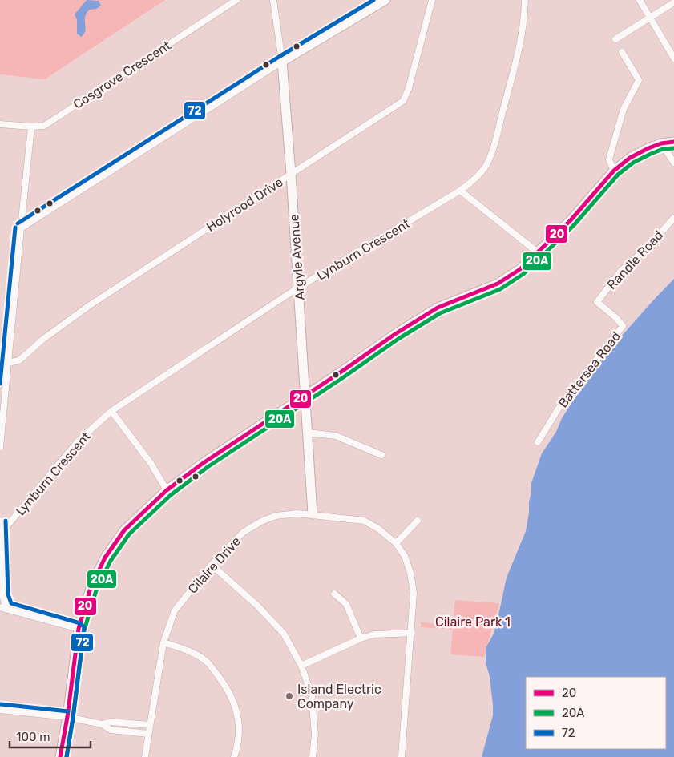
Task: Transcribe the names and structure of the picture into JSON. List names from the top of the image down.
{
  "streets": {
    "main road": ["Argyle Avenue"],
    "street": [
      "Cosgrove Crescent",
      "Holyrood Drive",
      "Lynburn Crescent",
      "Randle Road",
      "Battersea Road",
      "Cilaire Drive"
    ]
  },
  "crossings": [
    ["Holyrood Drive", "Argyle Avenue"],
    ["Lynburn Crescent", "Argyle Avenue"],
    ["Argyle Avenue", "Cilaire Drive"],
    ["Randle Road", "Battersea Road"]
  ],
  "parks": ["Cilaire Park 1"],
  "places": ["Island Electric Company"],
  "lines": ["transit line 72", "transit line 20", "transit line 20A"],
  "legend": ["20", "20A", "72"],
  "scale_bar": "100 m"
}
